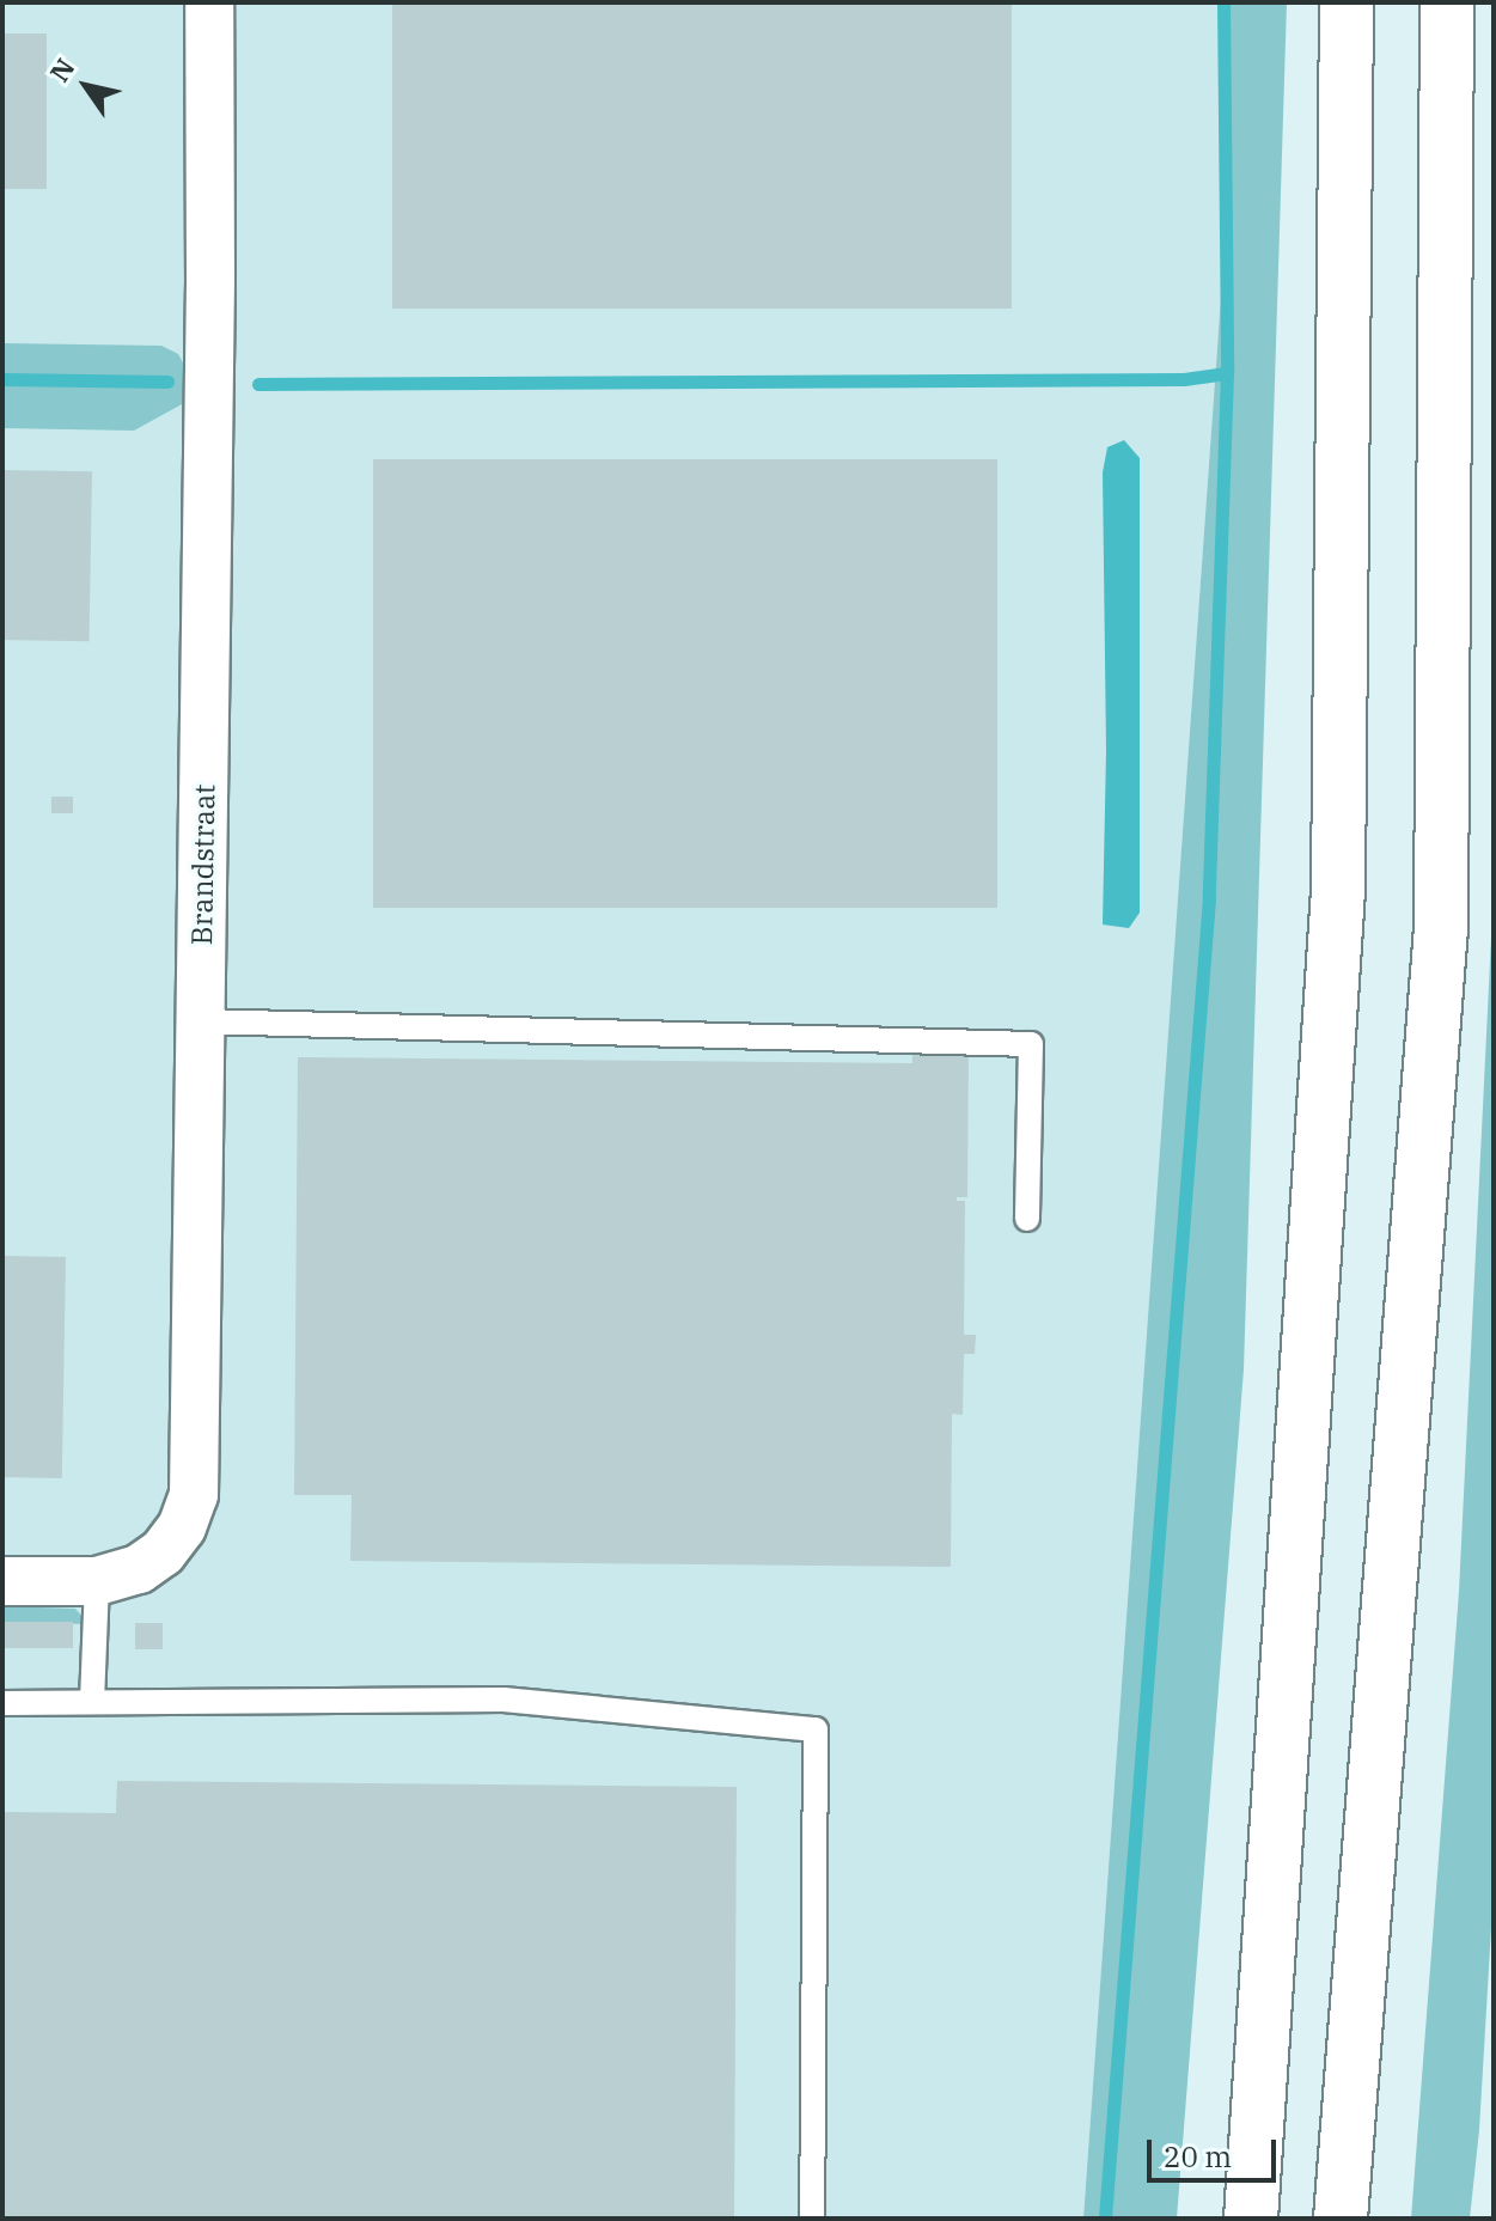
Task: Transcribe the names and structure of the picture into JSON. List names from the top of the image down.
{
  "streets": {
    "street": ["Brandstraat"]
  },
  "scale_bar": "20 m",
  "north": "top left"
}
